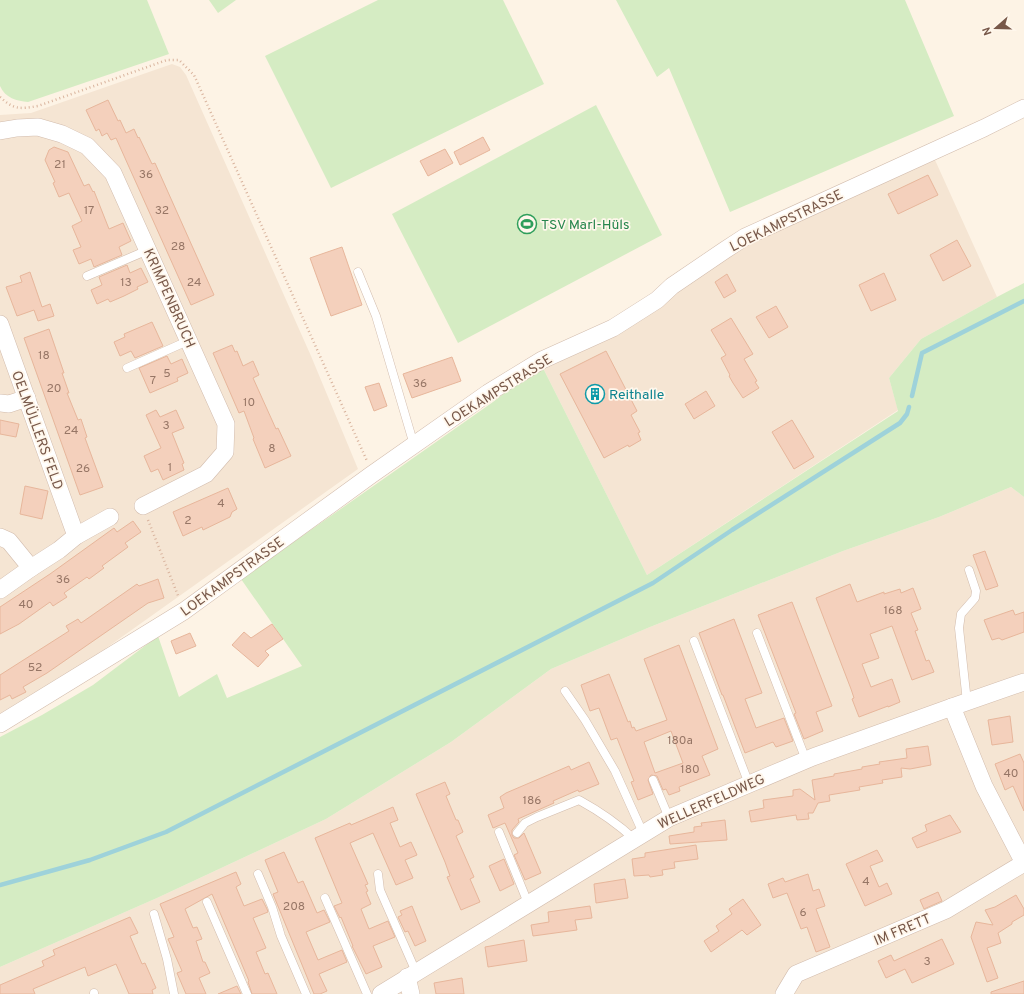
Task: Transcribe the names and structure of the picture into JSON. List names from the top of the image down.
{
  "streets": {
    "street": [
      "LOEKAMPSTRASSE",
      "KRIMPENBRUCH",
      "OELMÜLLERS FELD",
      "WELLERFELDWEG",
      "IM FRETT"
    ]
  },
  "places": {
    "sports": ["TSV Marl-Hüls"],
    "building": ["Reithalle"]
  },
  "house_numbers": [
    "21",
    "36",
    "17",
    "32",
    "28",
    "13",
    "24",
    "18",
    "5",
    "7",
    "36",
    "20",
    "10",
    "3",
    "24",
    "8",
    "1",
    "26",
    "4",
    "2",
    "36",
    "40",
    "168",
    "52",
    "180a",
    "180",
    "40",
    "186",
    "4",
    "208",
    "6",
    "3"
  ],
  "north": "left"
}
